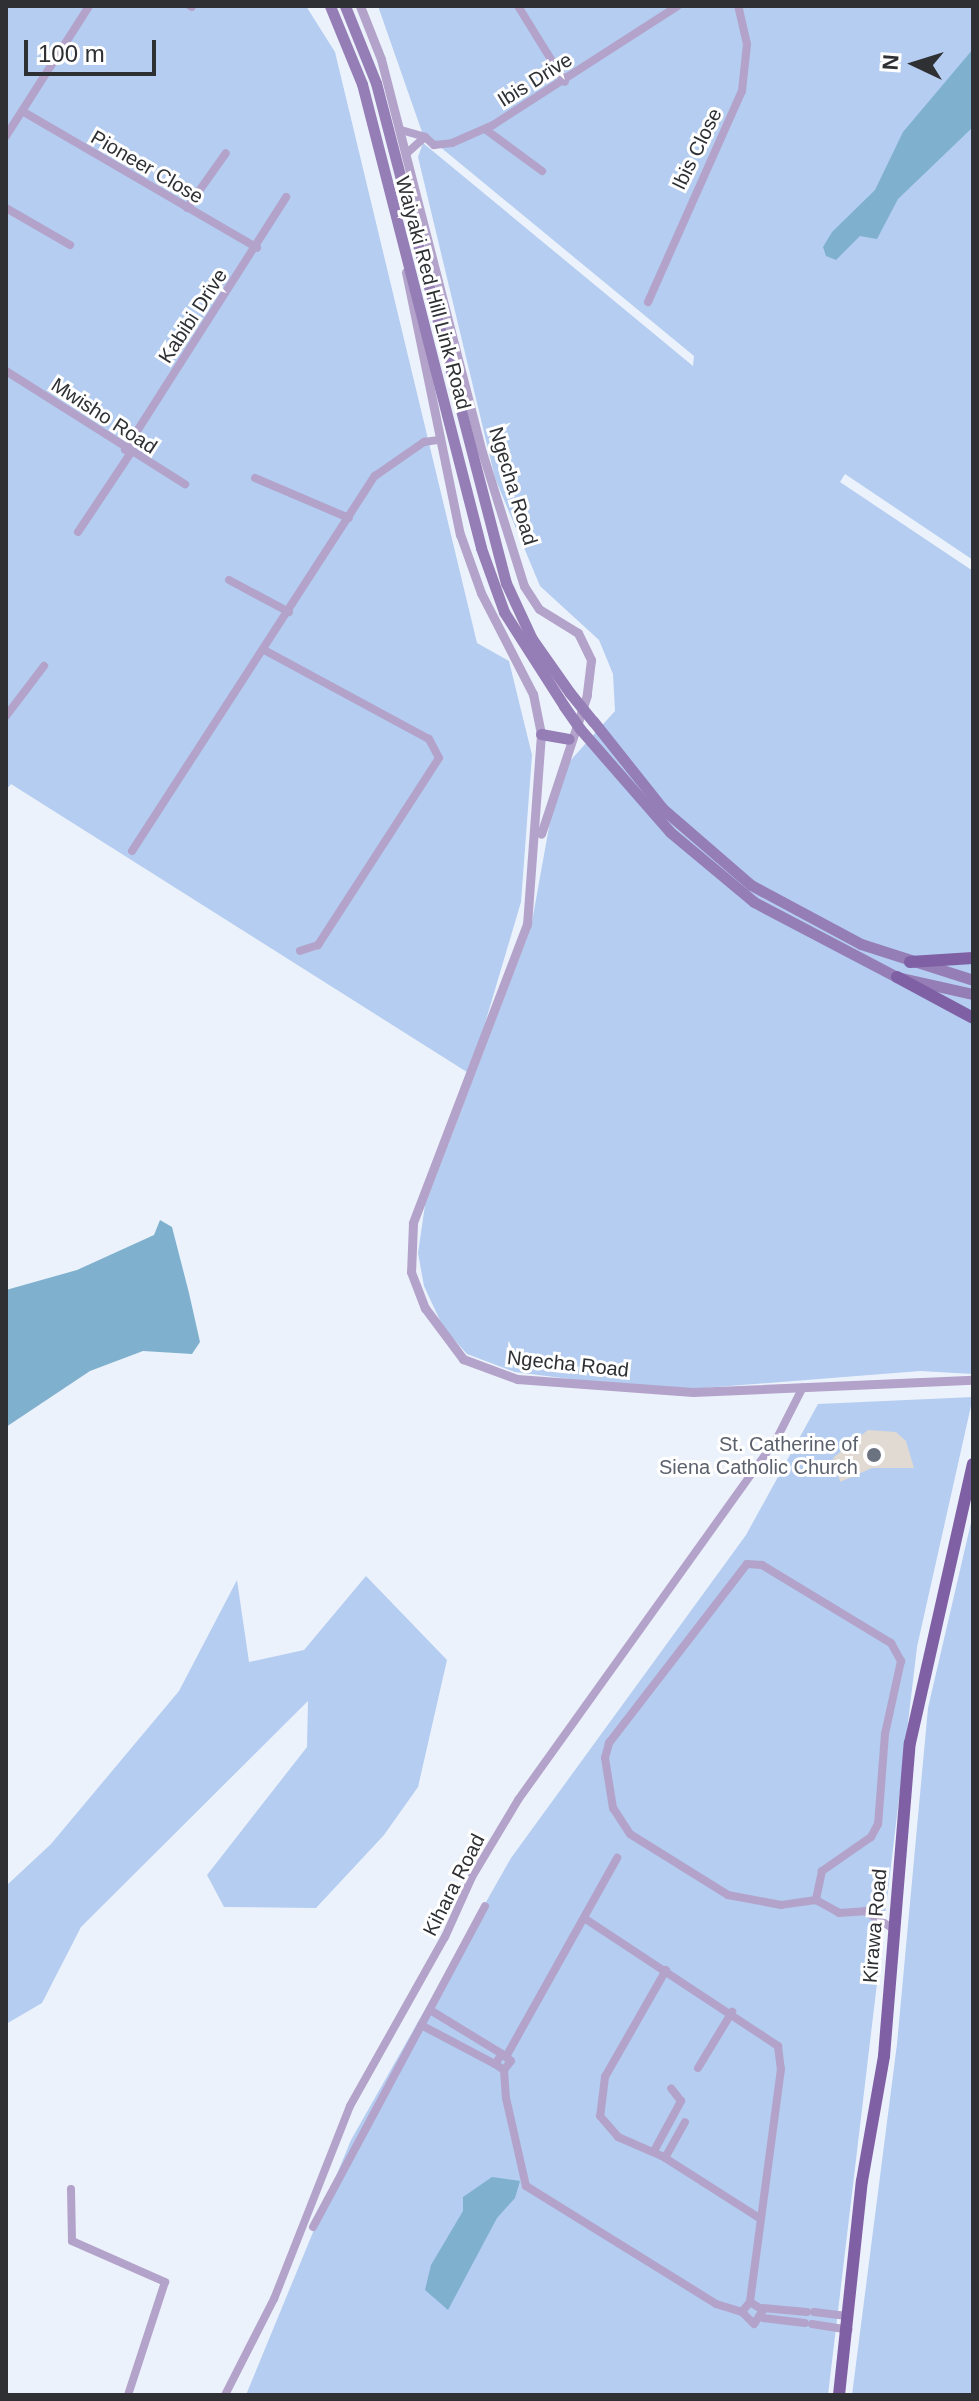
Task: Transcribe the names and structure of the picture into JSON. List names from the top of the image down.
{
  "streets": {
    "main road": ["Waiyaki Red Hill Link Road", "Kirawa Road"],
    "street": [
      "Ibis Drive",
      "Ibis Close",
      "Pioneer Close",
      "Kabibi Drive",
      "Mwisho Road",
      "Ngecha Road",
      "Kihara Road"
    ]
  },
  "crossings": [
    ["Ibis Drive", "Ngecha Road"],
    ["Pioneer Close", "Kabibi Drive"],
    ["Waiyaki Red Hill Link Road", "Ngecha Road"],
    ["Kabibi Drive", "Mwisho Road"],
    ["Ngecha Road", "Kihara Road"]
  ],
  "places": ["St. Catherine of Siena Catholic Church"],
  "scale_bar": "100 m",
  "north": "left"
}
